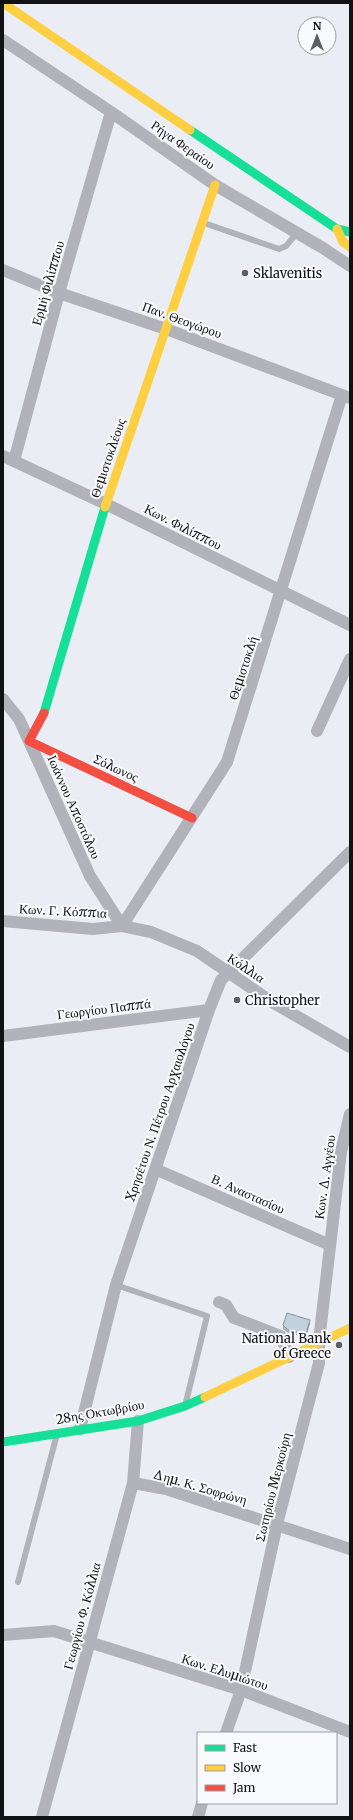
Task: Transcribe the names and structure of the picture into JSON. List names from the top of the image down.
{
  "streets": {
    "street": [
      "Ρήγα Φεραίου",
      "Ερμή Φιλίππου",
      "Παν. Θεογώρου",
      "Θεμιστοκλέους",
      "Κων. Φιλίππου",
      "Θεμιστοκλή",
      "Σόλωνος",
      "Ιωάννου Αποστόλου",
      "Κων. Γ. Κόππια",
      "Κόλλια",
      "Γεωργίου Παππά",
      "Χρησέτου Ν. Πέτρου Αρχαιολόγου",
      "Κων. Δ. Αγγέου",
      "Β. Αναστασίου",
      "28ης Οκτωβρίου",
      "Δημ. Κ. Σοφρώνη",
      "Σωτηρίου Μερκούρη",
      "Γεωργίου Φ. Κόλλια",
      "Κων. Ελυμιώτου"
    ]
  },
  "crossings": [
    ["Ρήγα Φεραίου", "Ερμή Φιλίππου"],
    ["Ρήγα Φεραίου", "Θεμιστοκλέους"],
    ["Ερμή Φιλίππου", "Παν. Θεογώρου"],
    ["Ερμή Φιλίππου", "Κων. Φιλίππου"],
    ["Παν. Θεογώρου", "Θεμιστοκλέους"],
    ["Παν. Θεογώρου", "Θεμιστοκλή"],
    ["Θεμιστοκλέους", "Κων. Φιλίππου"],
    ["Θεμιστοκλέους", "Σόλωνος"],
    ["Θεμιστοκλέους", "Ιωάννου Αποστόλου"],
    ["Κων. Φιλίππου", "Θεμιστοκλή"],
    ["Θεμιστοκλή", "Σόλωνος"],
    ["Θεμιστοκλή", "Ιωάννου Αποστόλου"],
    ["Θεμιστοκλή", "Κων. Γ. Κόππια"],
    ["Θεμιστοκλή", "Κόλλια"],
    ["Σόλωνος", "Ιωάννου Αποστόλου"],
    ["Ιωάννου Αποστόλου", "Κων. Γ. Κόππια"],
    ["Ιωάννου Αποστόλου", "Κόλλια"],
    ["Κων. Γ. Κόππια", "Κόλλια"],
    ["Κόλλια", "Χρησέτου Ν. Πέτρου Αρχαιολόγου"],
    ["Γεωργίου Παππά", "Χρησέτου Ν. Πέτρου Αρχαιολόγου"],
    ["Χρησέτου Ν. Πέτρου Αρχαιολόγου", "Β. Αναστασίου"],
    ["Χρησέτου Ν. Πέτρου Αρχαιολόγου", "28ης Οκτωβρίου"],
    ["Κων. Δ. Αγγέου", "Β. Αναστασίου"],
    ["Κων. Δ. Αγγέου", "Σωτηρίου Μερκούρη"],
    ["Β. Αναστασίου", "Σωτηρίου Μερκούρη"],
    ["28ης Οκτωβρίου", "Σωτηρίου Μερκούρη"],
    ["28ης Οκτωβρίου", "Γεωργίου Φ. Κόλλια"],
    ["Δημ. Κ. Σοφρώνη", "Σωτηρίου Μερκούρη"],
    ["Δημ. Κ. Σοφρώνη", "Γεωργίου Φ. Κόλλια"],
    ["Σωτηρίου Μερκούρη", "Κων. Ελυμιώτου"],
    ["Γεωργίου Φ. Κόλλια", "Κων. Ελυμιώτου"]
  ],
  "places": ["Sklavenitis", "Christopher", "National Bank of Greece"],
  "legend": ["Fast", "Slow", "Jam"],
  "north": "top"
}
